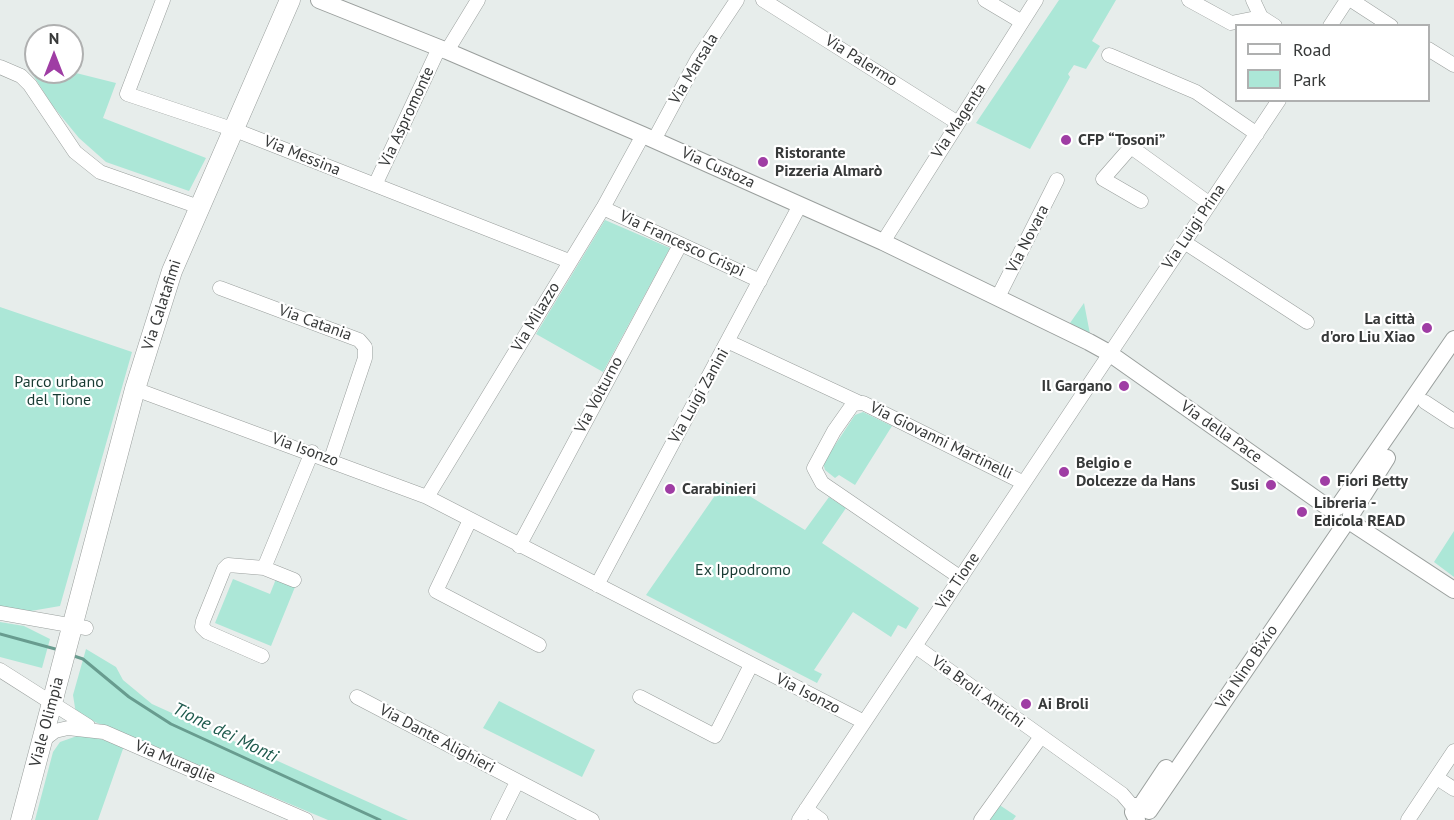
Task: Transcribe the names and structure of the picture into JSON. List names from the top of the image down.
{
  "streets": {
    "main road": ["Via Calatafimi", "Viale Olimpia"],
    "street": [
      "Via Palermo",
      "Via Marsala",
      "Via Aspromonte",
      "Via Magenta",
      "Via Messina",
      "Via Custoza",
      "Via Luigi Prina",
      "Via Novara",
      "Via Francesco Crispi",
      "Via Milazzo",
      "Via Catania",
      "Via Volturno",
      "Via Luigi Zanini",
      "Via della Pace",
      "Via Giovanni Martinelli",
      "Via Isonzo",
      "Via Tione",
      "Via Nino Bixio",
      "Via Broli Antichi",
      "Via Dante Alighieri",
      "Via Muraglie"
    ]
  },
  "crossings": [
    ["Via Palermo", "Via Magenta"],
    ["Via Marsala", "Via Custoza"],
    ["Via Marsala", "Via Milazzo"],
    ["Via Aspromonte", "Via Messina"],
    ["Via Aspromonte", "Via Custoza"],
    ["Via Magenta", "Via Custoza"],
    ["Via Messina", "Via Calatafimi"],
    ["Via Messina", "Via Milazzo"],
    ["Via Custoza", "Via Luigi Prina"],
    ["Via Custoza", "Via Novara"],
    ["Via Custoza", "Via Milazzo"],
    ["Via Custoza", "Via Luigi Zanini"],
    ["Via Custoza", "Via della Pace"],
    ["Via Custoza", "Via Tione"],
    ["Via Luigi Prina", "Via della Pace"],
    ["Via Luigi Prina", "Via Tione"],
    ["Via Francesco Crispi", "Via Milazzo"],
    ["Via Francesco Crispi", "Via Volturno"],
    ["Via Francesco Crispi", "Via Luigi Zanini"],
    ["Via Calatafimi", "Via Isonzo"],
    ["Via Calatafimi", "Viale Olimpia"],
    ["Via Milazzo", "Via Isonzo"],
    ["Via Catania", "Via Isonzo"],
    ["Via Volturno", "Via Isonzo"],
    ["Via Luigi Zanini", "Via Giovanni Martinelli"],
    ["Via Luigi Zanini", "Via Isonzo"],
    ["Via della Pace", "Via Tione"],
    ["Via della Pace", "Via Nino Bixio"],
    ["Via Giovanni Martinelli", "Via Tione"],
    ["Via Isonzo", "Via Tione"],
    ["Via Tione", "Via Broli Antichi"],
    ["Via Nino Bixio", "Via Broli Antichi"],
    ["Viale Olimpia", "Via Muraglie"]
  ],
  "water": ["Tione dei Monti"],
  "parks": ["Parco urbano del Tione", "Ex Ippodromo"],
  "places": [
    "CFP “Tosoni”",
    "Ristorante Pizzeria Almarò",
    "La città d'oro Liu Xiao",
    "Il Gargano",
    "Belgio e Dolcezze da Hans",
    "Fiori Betty",
    "Susi",
    "Carabinieri",
    "Libreria - Edicola READ",
    "Ai Broli"
  ],
  "legend": ["Road", "Park"],
  "north": "top"
}
